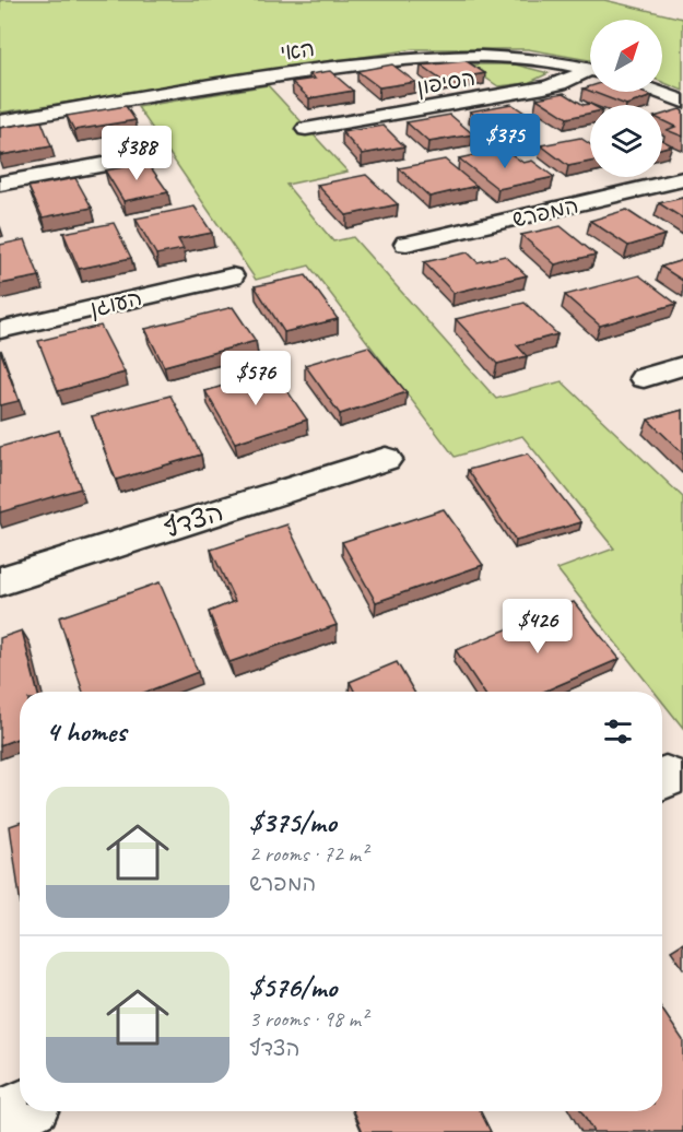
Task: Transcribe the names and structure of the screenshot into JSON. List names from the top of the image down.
{
  "streets": {
    "street": [
      "האי",
      "הסיפון",
      "המפרש",
      "העוגן",
      "הצדף"
    ]
  },
  "north": "top right",
  "page": {
    "price": [
      "$375",
      "$388",
      "$576",
      "$426"
    ],
    "heading": "4 homes",
    "list": [
      {
        "name": "$375/mo",
        "note": "2 rooms · 72 m² · המפרש"
      },
      {
        "name": "$576/mo",
        "note": "3 rooms · 98 m² · הצדף"
      }
    ]
  }
}
